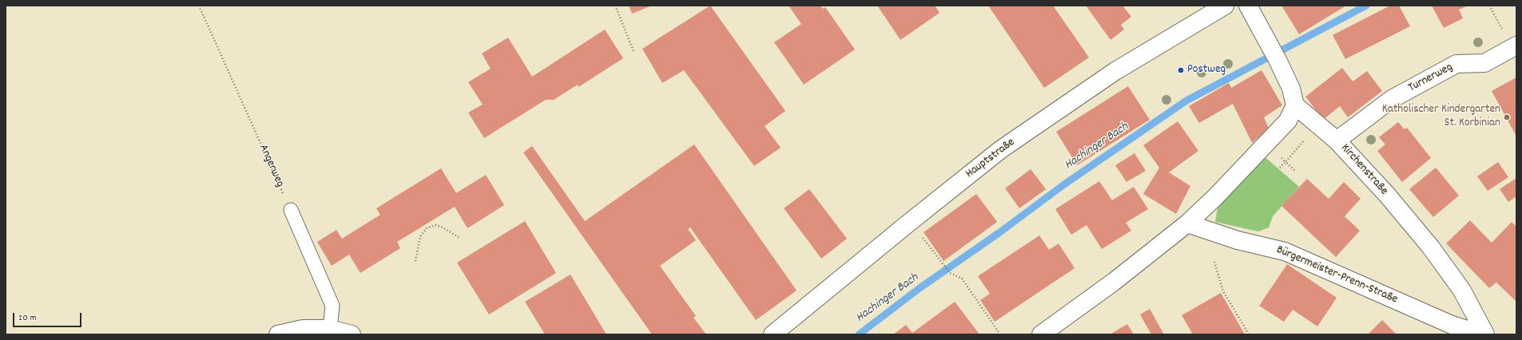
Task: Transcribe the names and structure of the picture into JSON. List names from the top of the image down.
{
  "streets": {
    "street": [
      "Turnerweg",
      "Hauptstraße",
      "Kirchenstraße",
      "Bürgermeister-Prenn-Straße"
    ],
    "path": ["Angerweg"]
  },
  "crossings": [
    ["Turnerweg", "Kirchenstraße"],
    ["Kirchenstraße", "Bürgermeister-Prenn-Straße"]
  ],
  "water": ["Hachinger Bach"],
  "places": ["Postweg", "Katholischer Kindergarten St. Korbinian"],
  "scale_bar": "20 m"
}
